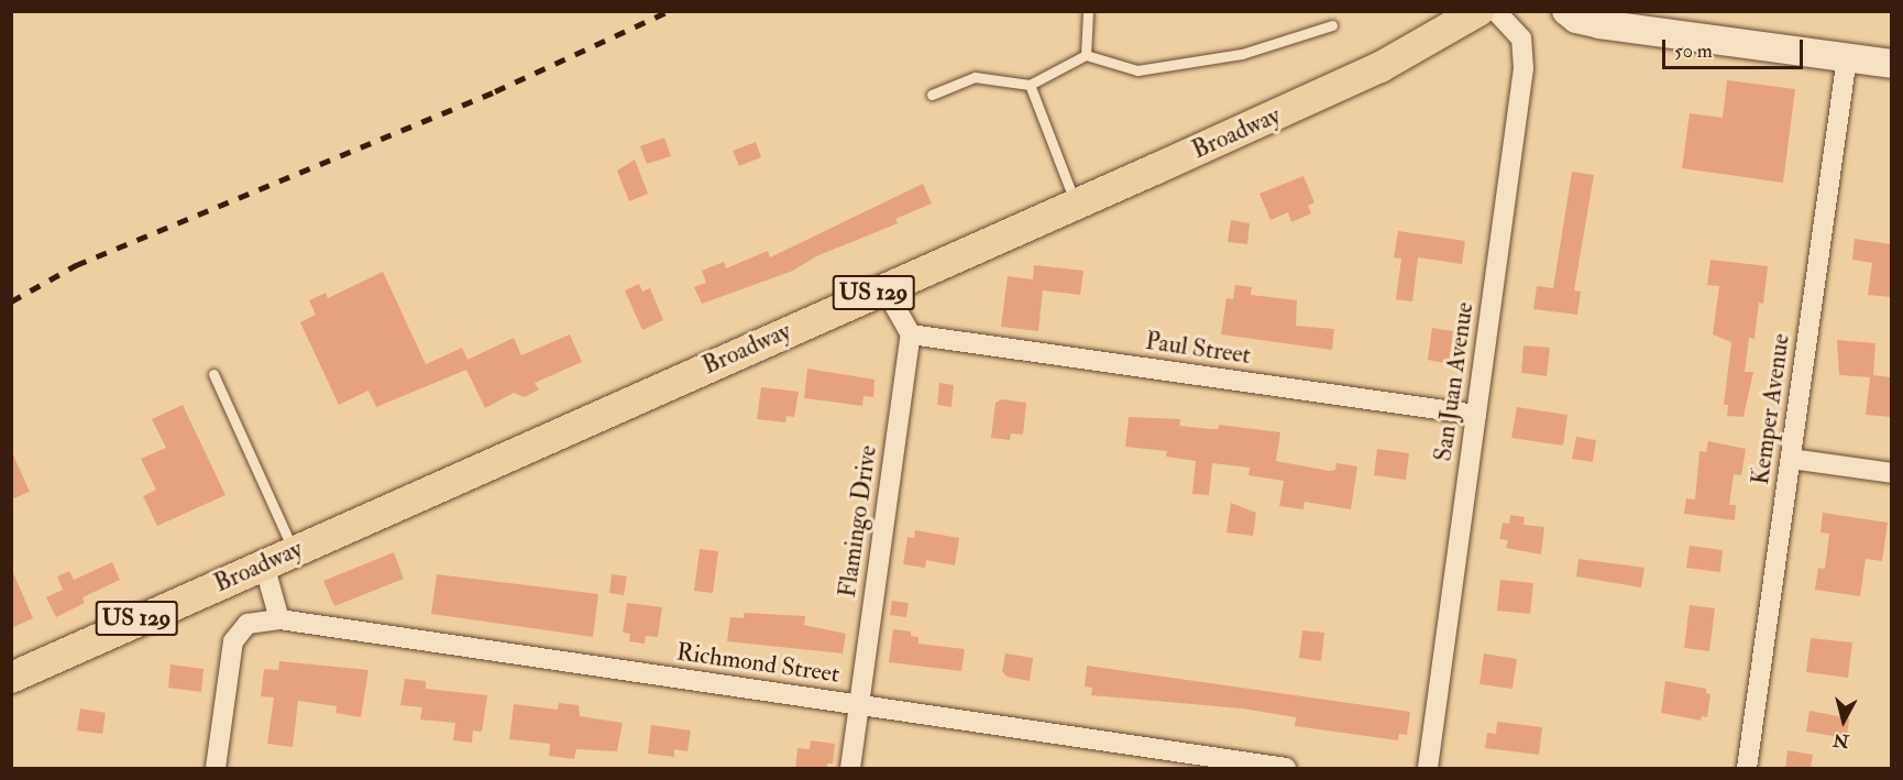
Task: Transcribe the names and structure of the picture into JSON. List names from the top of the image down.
{
  "streets": {
    "main road": ["Broadway", "US 129"],
    "street": [
      "Paul Street",
      "San Juan Avenue",
      "Kemper Avenue",
      "Flamingo Drive",
      "Richmond Street"
    ]
  },
  "crossings": [
    ["Paul Street", "San Juan Avenue"],
    ["Paul Street", "Flamingo Drive"],
    ["Flamingo Drive", "Richmond Street"]
  ],
  "scale_bar": "50 m",
  "north": "bottom"
}
